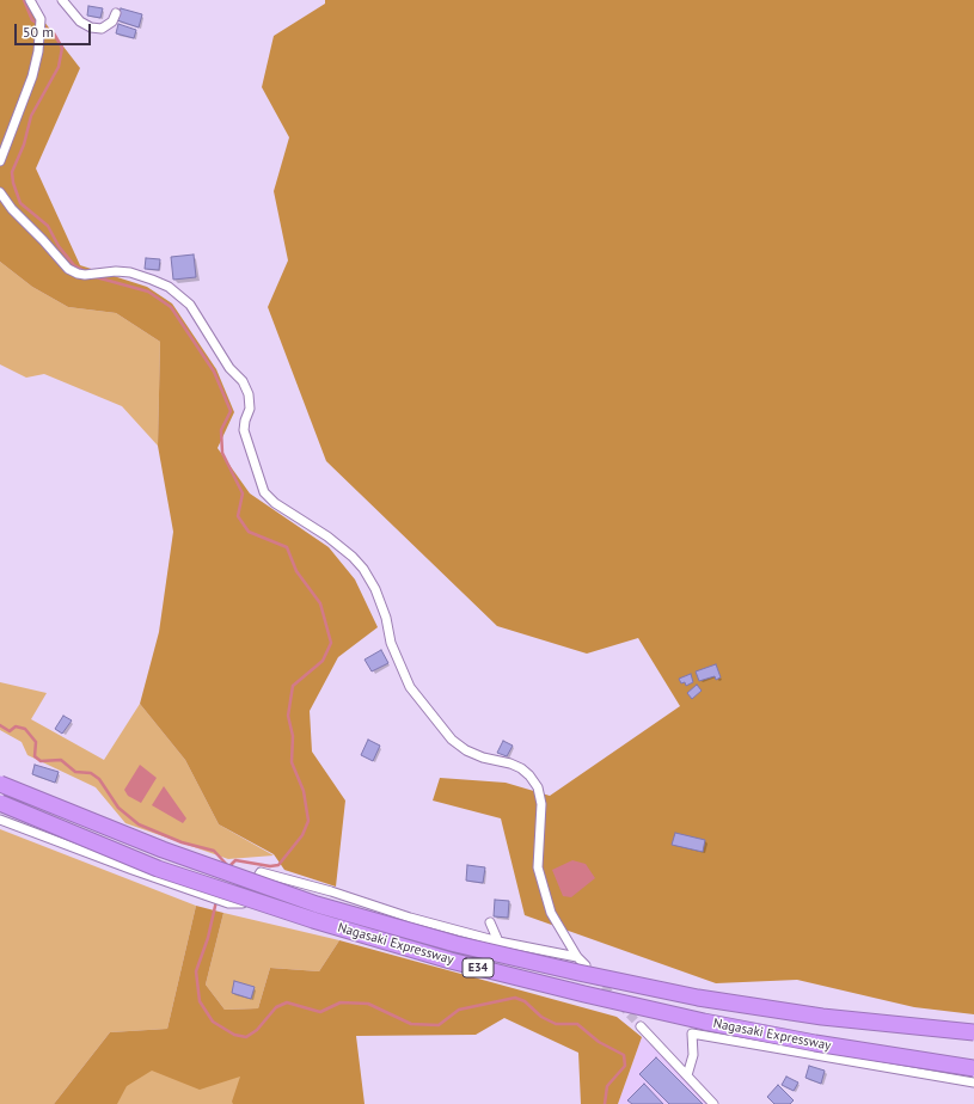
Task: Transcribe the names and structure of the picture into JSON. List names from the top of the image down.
{
  "streets": {
    "highway": ["Nagasaki Expressway", "E34"]
  },
  "scale_bar": "50 m"
}
